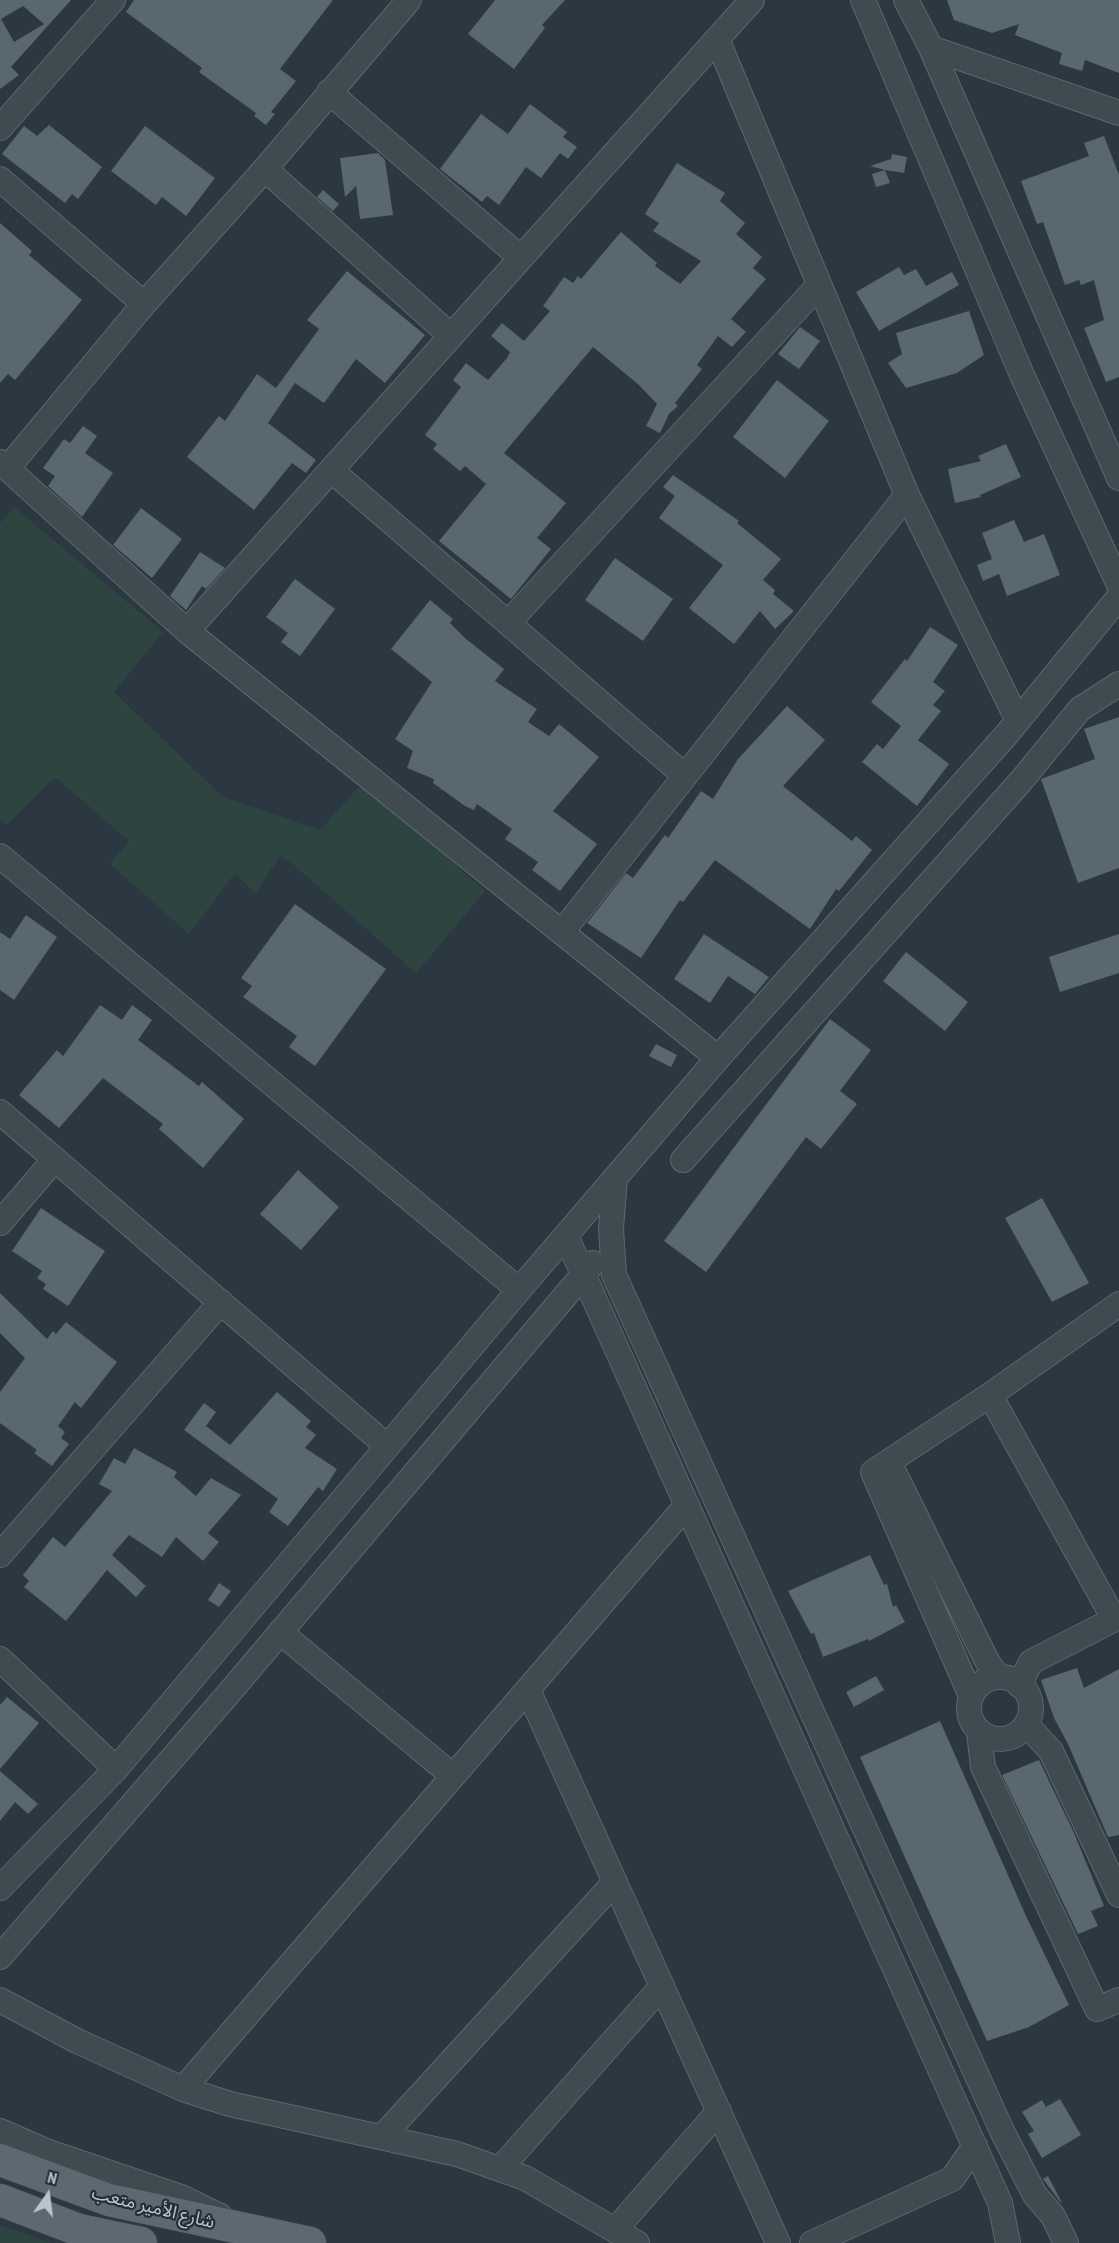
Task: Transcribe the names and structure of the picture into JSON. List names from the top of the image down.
{
  "streets": {
    "main road": ["شارع الأمير متعب"]
  },
  "north": "top"
}
